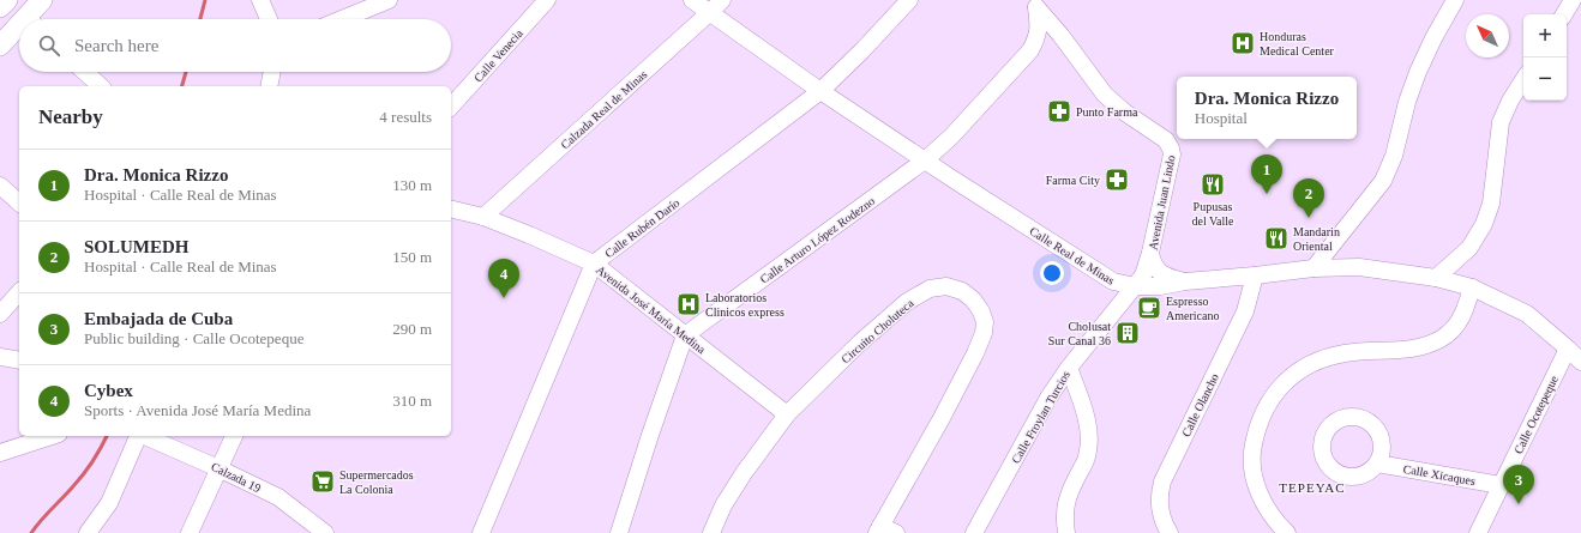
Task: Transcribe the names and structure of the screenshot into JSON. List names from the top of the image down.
{
  "streets": {
    "street": [
      "Calle Venecia",
      "Calzada Real de Minas",
      "Avenida Juan Lindo",
      "Calle Rubén Darío",
      "Calle Arturo López Rodezno",
      "Calle Real de Minas",
      "Avenida José María Medina",
      "Circuito Choluteca",
      "Calle Olancho",
      "Calle Ocotepeque",
      "Calle Froylan Turcios",
      "Calle Xicaques",
      "Calzada 19"
    ]
  },
  "crossings": [
    ["Calzada Real de Minas", "Calle Real de Minas"],
    ["Calzada Real de Minas", "Avenida José María Medina"],
    ["Avenida Juan Lindo", "Calle Arturo López Rodezno"],
    ["Avenida Juan Lindo", "Calle Real de Minas"],
    ["Avenida Juan Lindo", "Calle Froylan Turcios"],
    ["Calle Rubén Darío", "Calle Real de Minas"],
    ["Calle Rubén Darío", "Avenida José María Medina"],
    ["Calle Arturo López Rodezno", "Calle Real de Minas"],
    ["Calle Arturo López Rodezno", "Avenida José María Medina"],
    ["Calle Real de Minas", "Calle Olancho"],
    ["Calle Real de Minas", "Calle Ocotepeque"],
    ["Calle Real de Minas", "Calle Froylan Turcios"],
    ["Avenida José María Medina", "Circuito Choluteca"],
    ["Calle Ocotepeque", "Calle Xicaques"]
  ],
  "districts": ["TEPEYAC"],
  "places": {
    "hospital": ["Honduras Medical Center", "Laboratorios Clinicos express"],
    "pharmacy": ["Punto Farma", "Farma City"],
    "restaurant": ["Pupusas del Valle", "Mandarin Oriental"],
    "cafe": ["Espresso Americano"],
    "building": ["Cholusat Sur Canal 36"],
    "supermarket": ["Supermercados La Colonia"]
  },
  "north": "top left",
  "page": {
    "map_buttons": ["+", "−"],
    "search": "Search here",
    "popup": ["Dra. Monica Rizzo", "Hospital"],
    "heading": ["Nearby", "4 results"],
    "list": [
      {
        "mark": "1",
        "name": "Dra. Monica Rizzo",
        "note": "Hospital · Calle Real de Minas",
        "value": "130 m"
      },
      {
        "mark": "2",
        "name": "SOLUMEDH",
        "note": "Hospital · Calle Real de Minas",
        "value": "150 m"
      },
      {
        "mark": "3",
        "name": "Embajada de Cuba",
        "note": "Public building · Calle Ocotepeque",
        "value": "290 m"
      },
      {
        "mark": "4",
        "name": "Cybex",
        "note": "Sports · Avenida José María Medina",
        "value": "310 m"
      }
    ],
    "pins": [
      "1",
      "2",
      "4",
      "3"
    ]
  }
}
